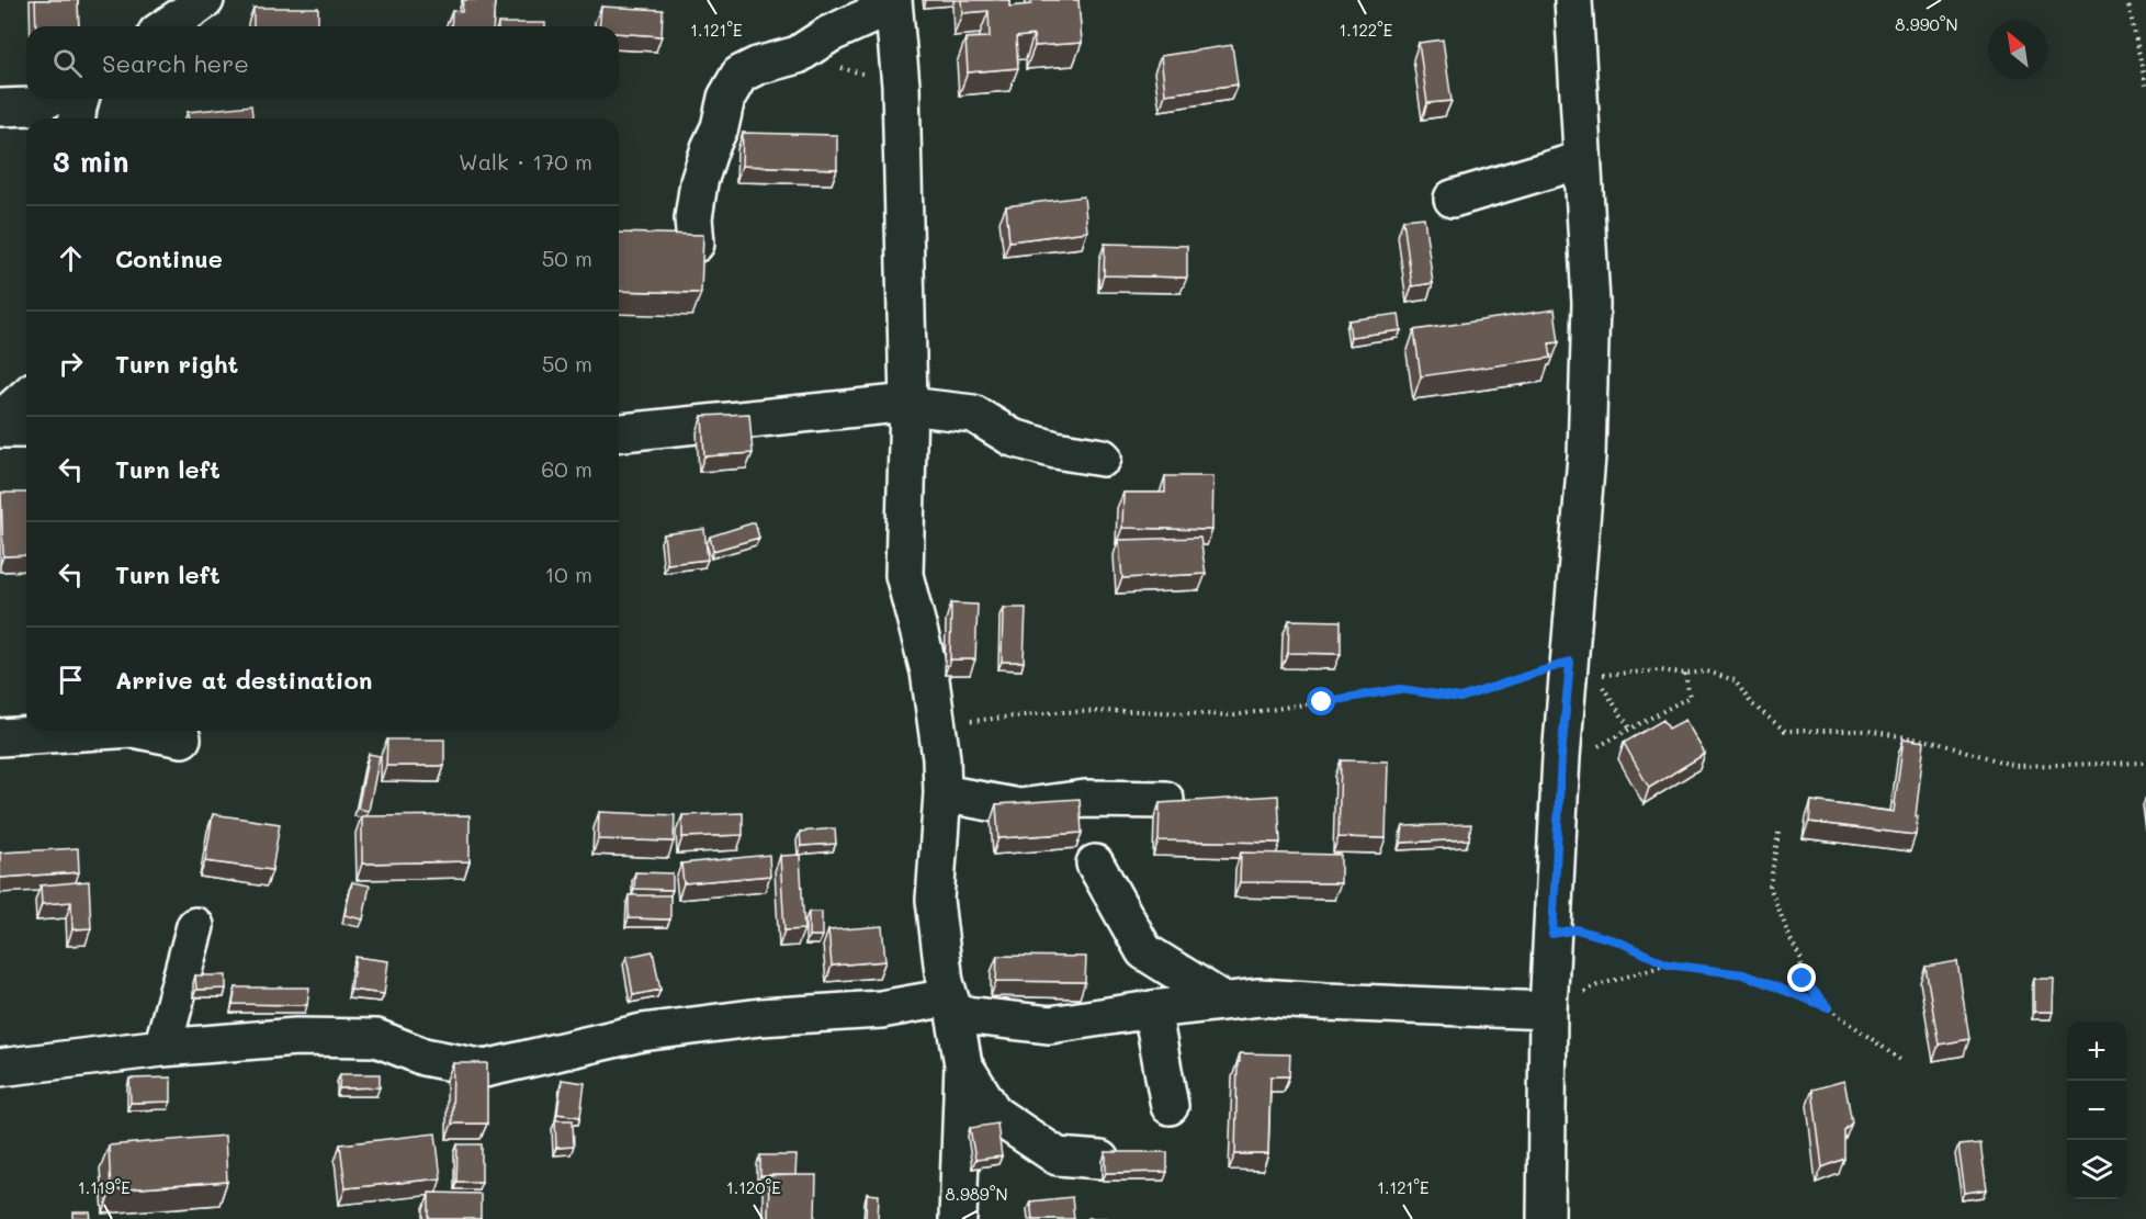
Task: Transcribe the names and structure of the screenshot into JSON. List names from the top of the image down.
{
  "north": "top left",
  "page": {
    "search": "Search here",
    "heading": ["3 min", "Walk · 170 m"],
    "list": [
      ["Continue", "50 m"],
      ["Turn right", "50 m"],
      ["Turn left", "60 m"],
      ["Turn left", "10 m"],
      "Arrive at destination"
    ],
    "map_buttons": ["+", "−"]
  },
  "coordinates": [
    "8.990°N",
    "1.121°E",
    "1.122°E",
    "1.119°E",
    "1.120°E",
    "8.989°N"
  ]
}
